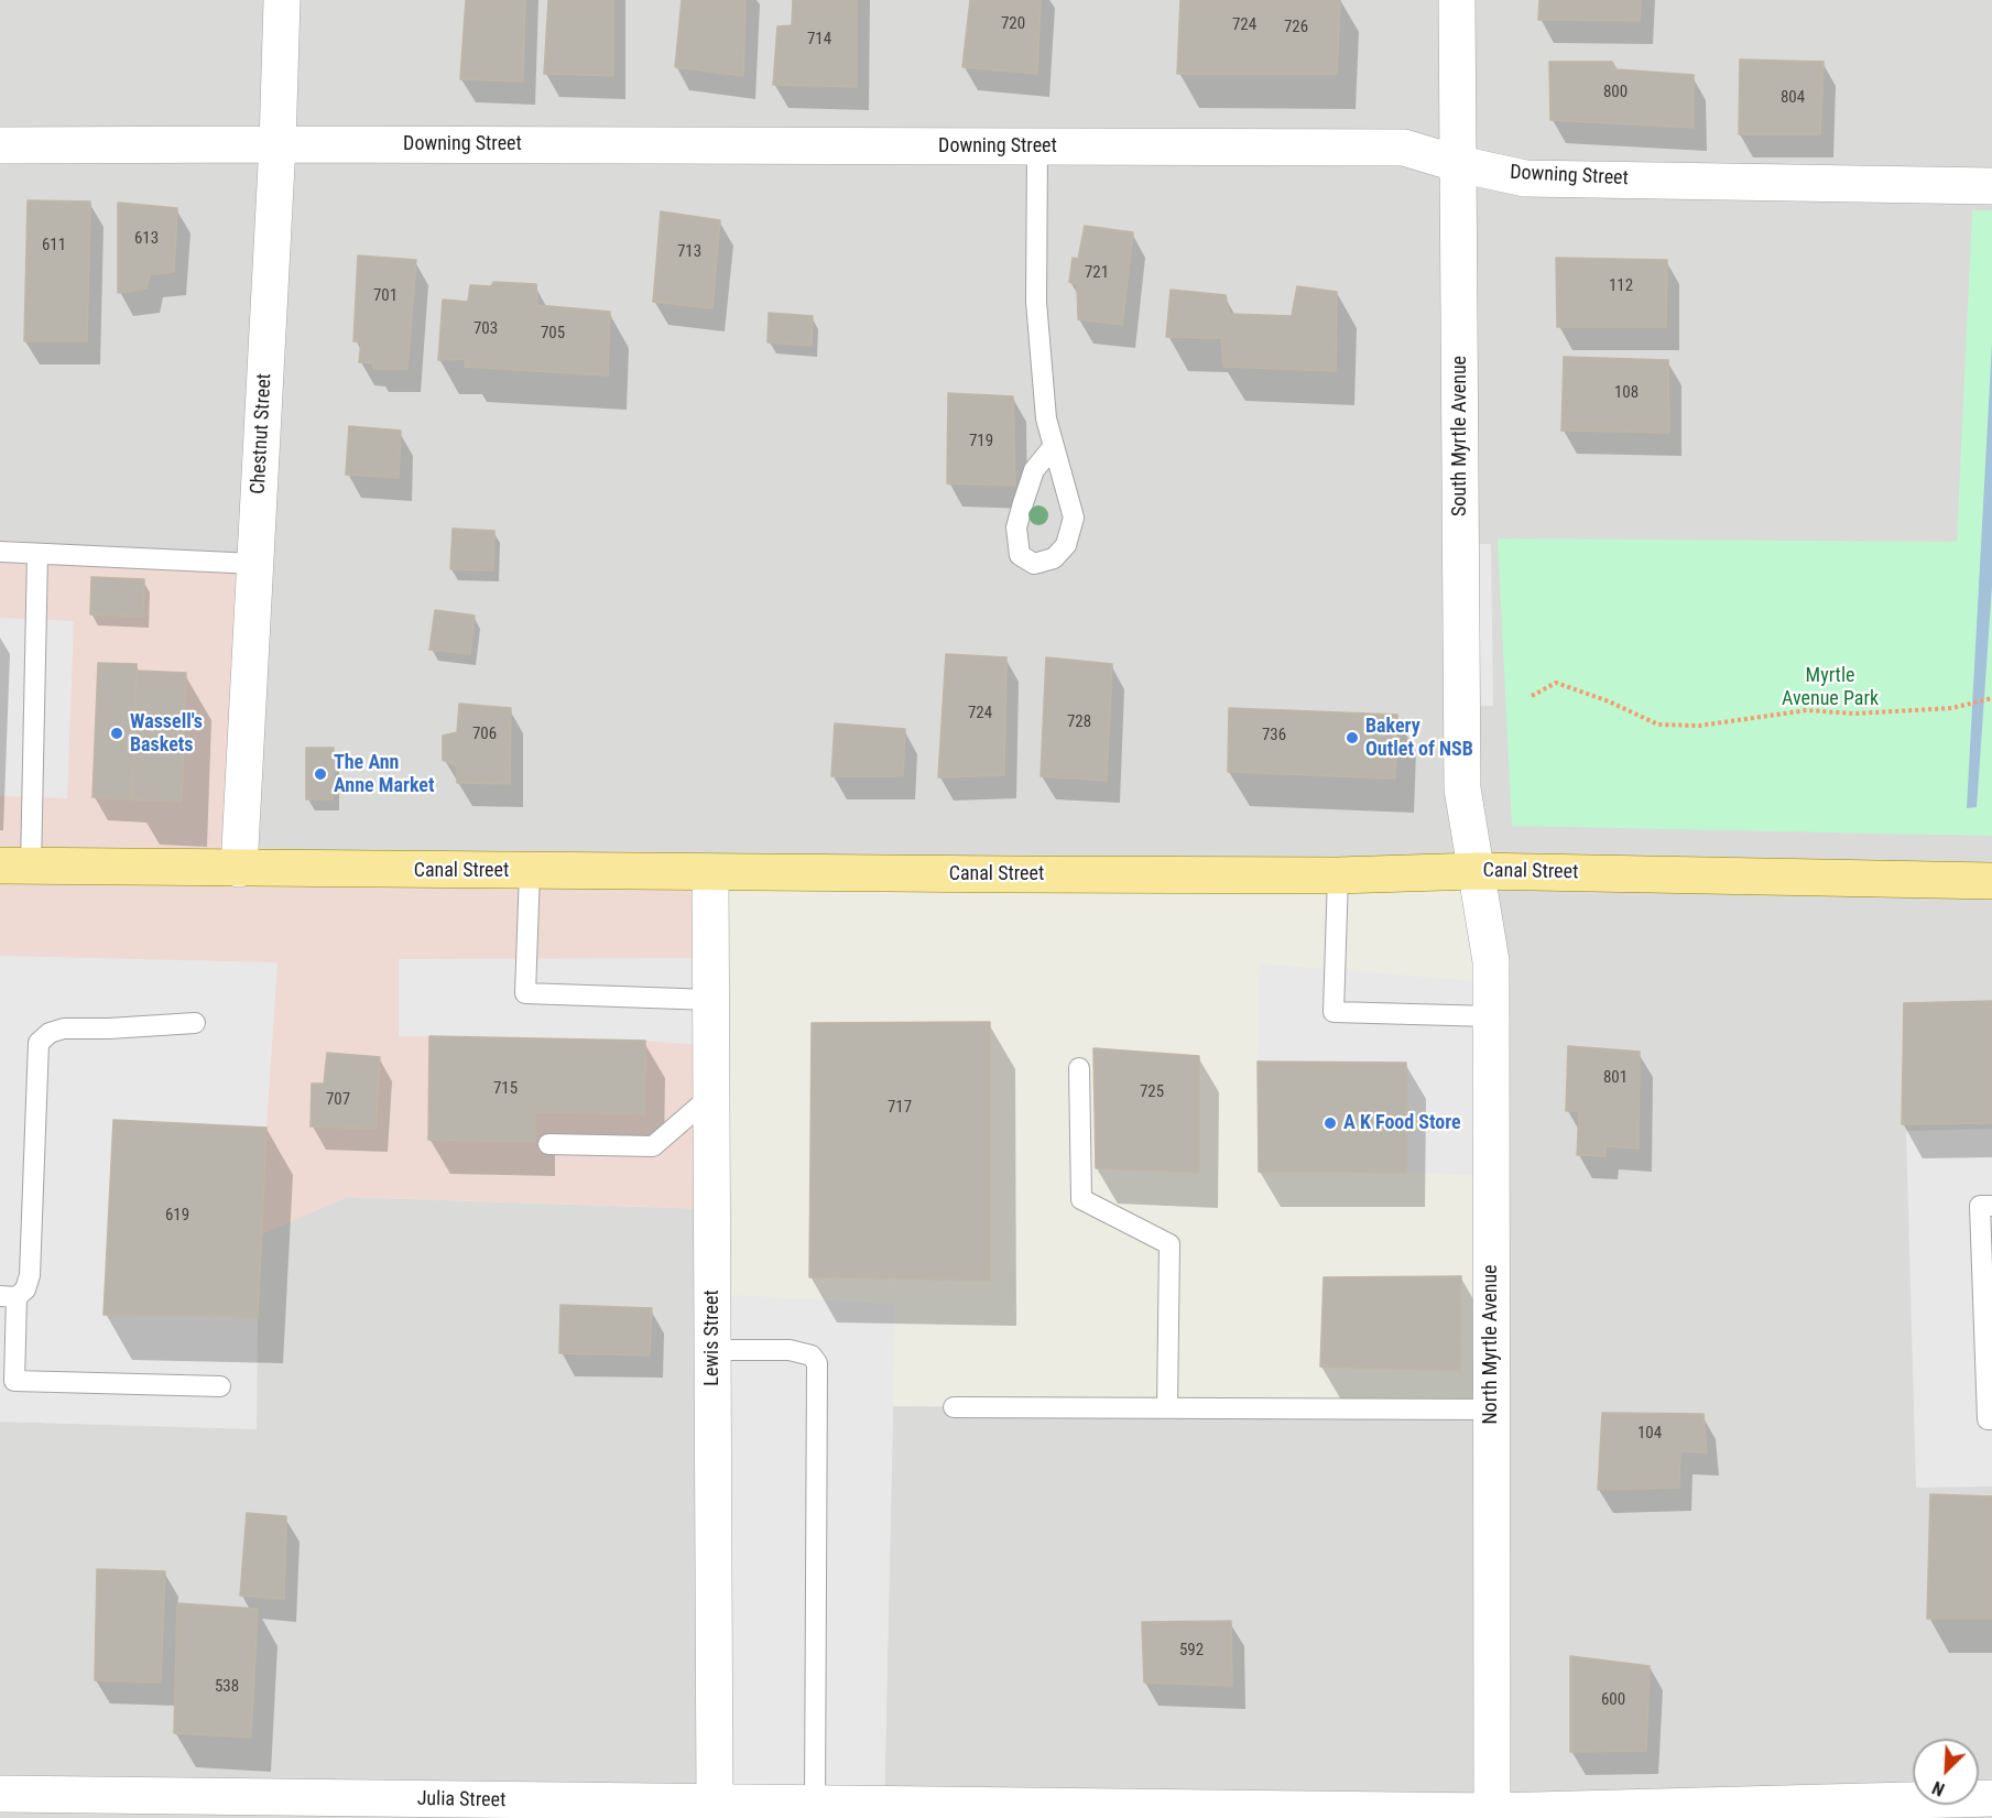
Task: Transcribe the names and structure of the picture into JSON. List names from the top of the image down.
{
  "streets": {
    "main road": ["Canal Street"],
    "street": [
      "Downing Street",
      "Chestnut Street",
      "South Myrtle Avenue",
      "Lewis Street",
      "North Myrtle Avenue",
      "Julia Street"
    ]
  },
  "crossings": [
    ["Downing Street", "Chestnut Street"],
    ["Downing Street", "South Myrtle Avenue"],
    ["Chestnut Street", "Canal Street"],
    ["South Myrtle Avenue", "Canal Street"],
    ["South Myrtle Avenue", "North Myrtle Avenue"],
    ["Canal Street", "Lewis Street"],
    ["Canal Street", "North Myrtle Avenue"],
    ["Lewis Street", "Julia Street"],
    ["North Myrtle Avenue", "Julia Street"]
  ],
  "parks": ["Myrtle Avenue Park"],
  "places": [
    "Wassell's Baskets",
    "Bakery Outlet of NSB",
    "The Ann Anne Market",
    "A K Food Store"
  ],
  "house_numbers": [
    "720",
    "724",
    "726",
    "714",
    "800",
    "804",
    "613",
    "611",
    "713",
    "721",
    "112",
    "701",
    "703",
    "705",
    "108",
    "719",
    "724",
    "728",
    "706",
    "736",
    "801",
    "715",
    "725",
    "707",
    "717",
    "619",
    "104",
    "592",
    "538",
    "600"
  ],
  "north": "bottom left"
}
